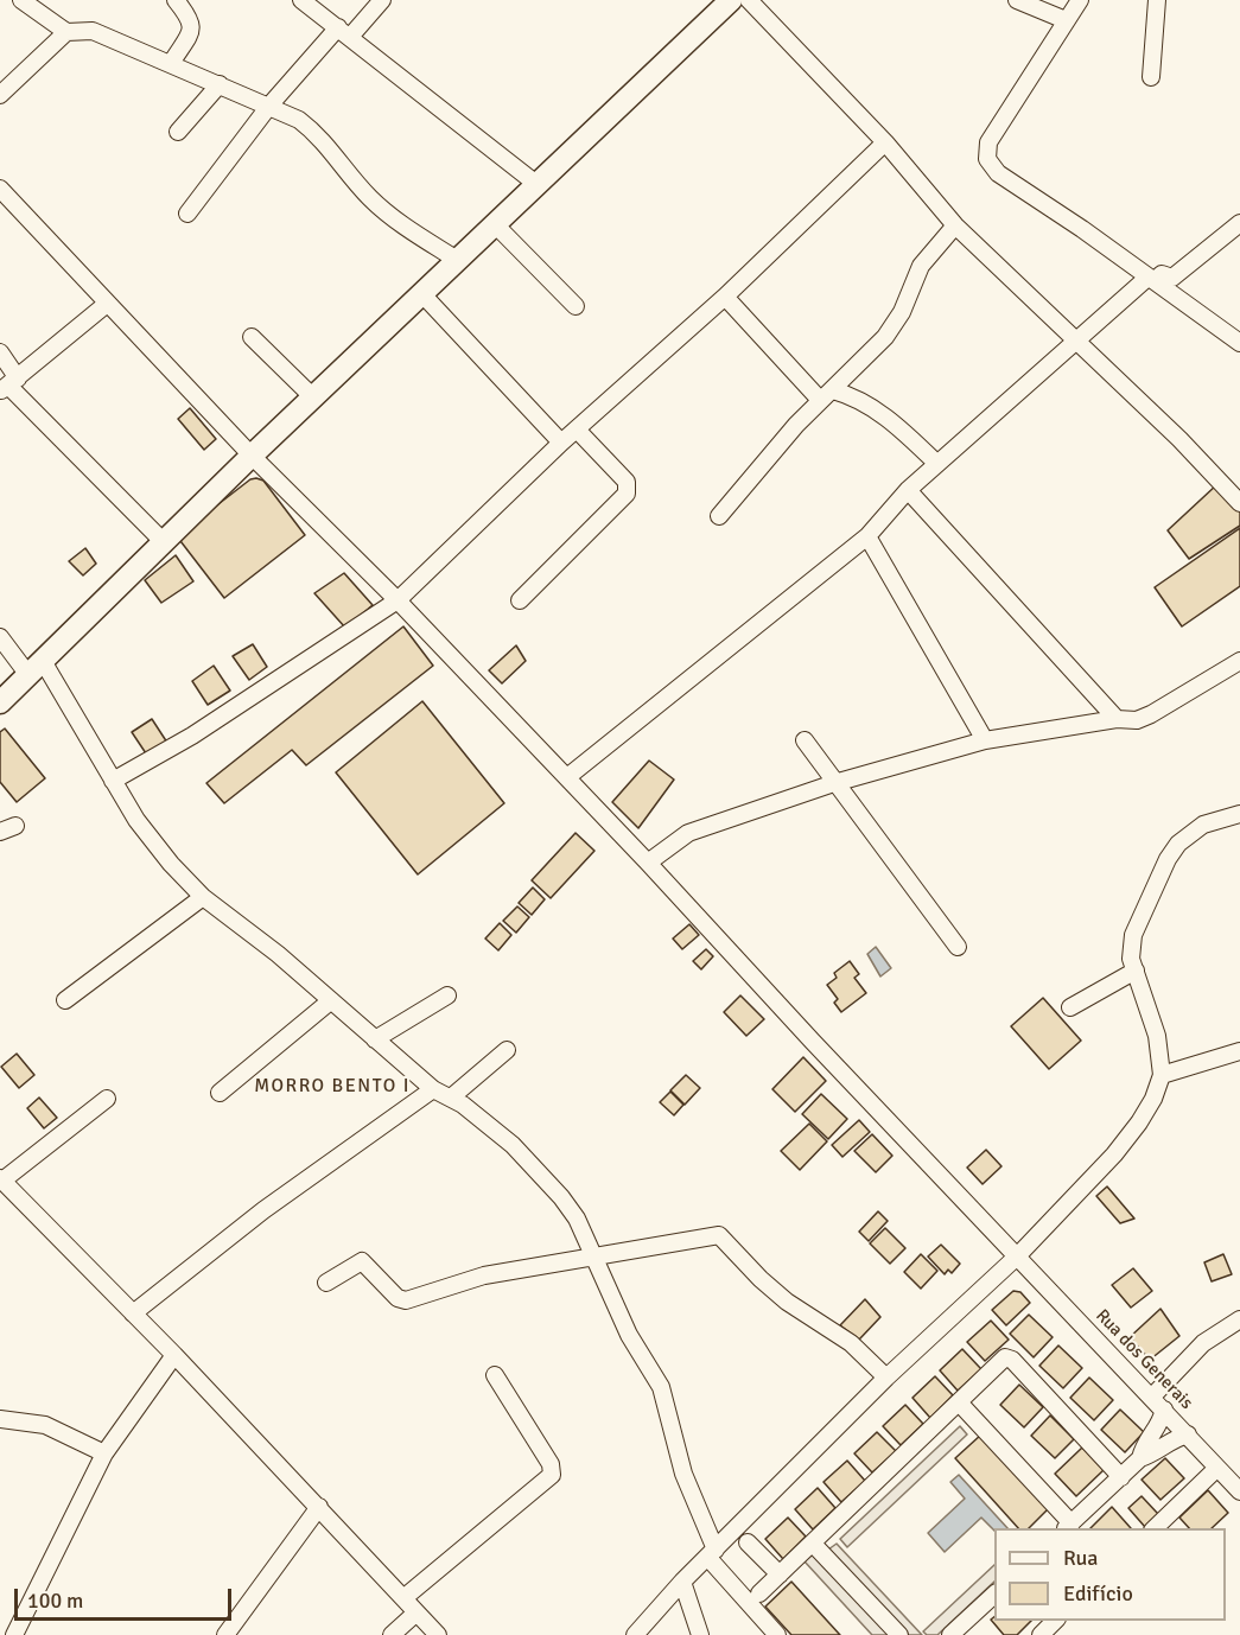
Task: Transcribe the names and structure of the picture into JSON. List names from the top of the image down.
{
  "streets": {
    "street": ["Rua dos Generais"]
  },
  "districts": ["MORRO BENTO I"],
  "legend": ["Rua", "Edifício"],
  "scale_bar": "100 m"
}
